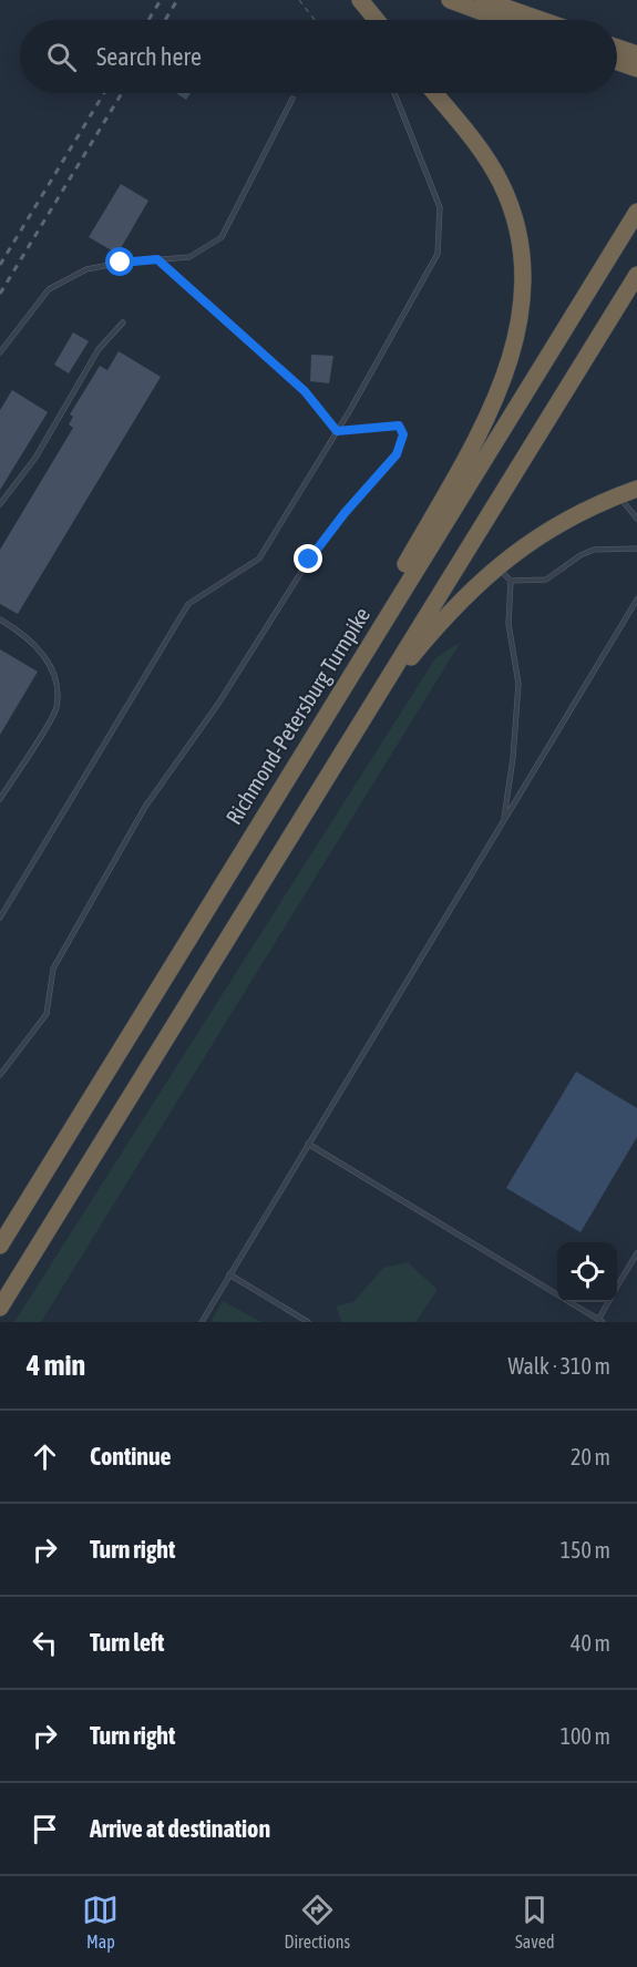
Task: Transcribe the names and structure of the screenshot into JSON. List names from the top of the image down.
{
  "streets": {
    "highway": ["Richmond-Petersburg Turnpike"]
  },
  "page": {
    "search": "Search here",
    "heading": ["4 min", "Walk · 310 m"],
    "list": [
      ["Continue", "20 m"],
      ["Turn right", "150 m"],
      ["Turn left", "40 m"],
      ["Turn right", "100 m"],
      "Arrive at destination"
    ],
    "nav": ["Map", "Directions", "Saved"]
  }
}
